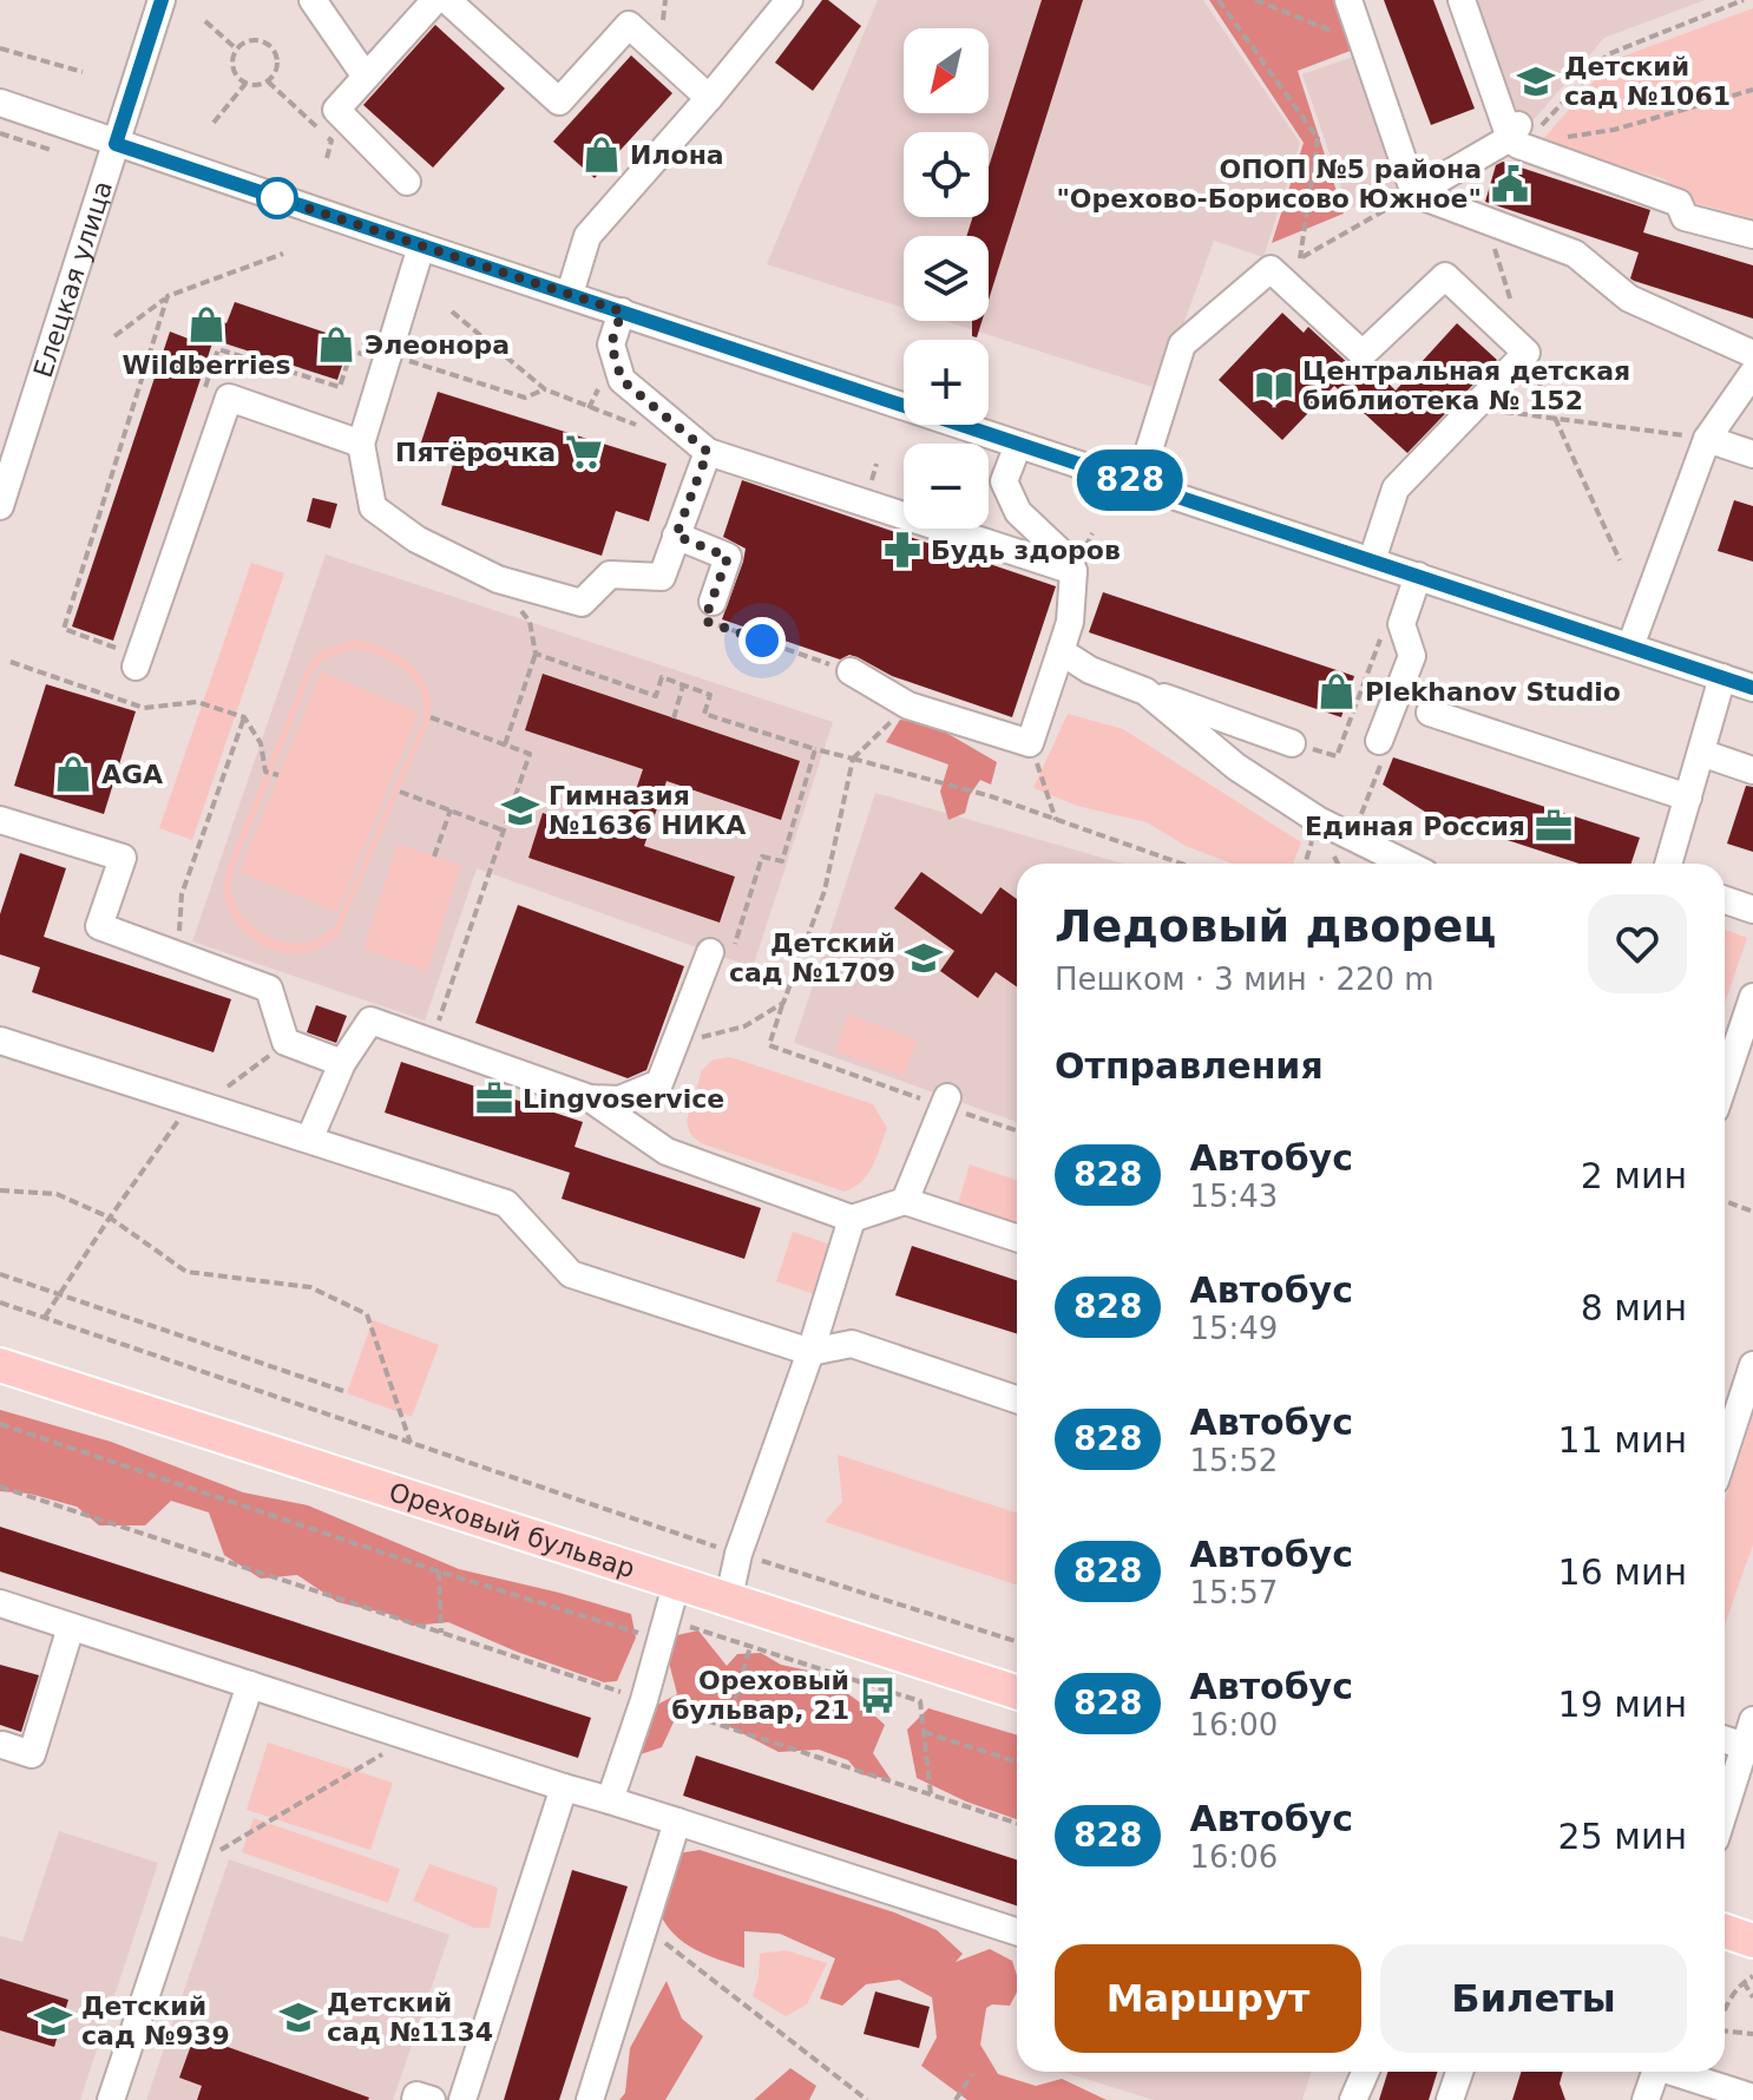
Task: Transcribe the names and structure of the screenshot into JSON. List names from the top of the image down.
{
  "streets": {
    "main road": ["Ореховый бульвар"],
    "street": ["Елецкая улица"]
  },
  "places": {
    "school or university": [
      "Детский сад №1061",
      "Гимназия №1636 НИКА",
      "Детский сад №1709",
      "Детский сад №1134",
      "Детский сад №939"
    ],
    "shop": [
      "Илона",
      "Wildberries",
      "Элеонора",
      "Plekhanov Studio",
      "AGA"
    ],
    "public building": ["ОПОП №5 района \"Орехово-Борисово Южное\""],
    "library": ["Центральная детская библиотека № 152"],
    "supermarket": ["Пятёрочка"],
    "pharmacy": ["Будь здоров"],
    "office": ["Единая Россия", "Lingvoservice"],
    "bus stop": ["Ореховый бульвар, 21"]
  },
  "lines": ["bus line 828"],
  "north": "bottom left",
  "page": {
    "on_map": "828",
    "map_buttons": ["+", "−"],
    "heading": [
      ["Ледовый дворец", "Пешком · 3 мин · 220 m"],
      "Отправления"
    ],
    "list": [
      {
        "mark": "828",
        "name": "Автобус",
        "note": "15:43",
        "value": "2 мин"
      },
      {
        "mark": "828",
        "name": "Автобус",
        "note": "15:49",
        "value": "8 мин"
      },
      {
        "mark": "828",
        "name": "Автобус",
        "note": "15:52",
        "value": "11 мин"
      },
      {
        "mark": "828",
        "name": "Автобус",
        "note": "15:57",
        "value": "16 мин"
      },
      {
        "mark": "828",
        "name": "Автобус",
        "note": "16:00",
        "value": "19 мин"
      },
      {
        "mark": "828",
        "name": "Автобус",
        "note": "16:06",
        "value": "25 мин"
      }
    ],
    "buttons": ["Маршрут", "Билеты"]
  }
}
